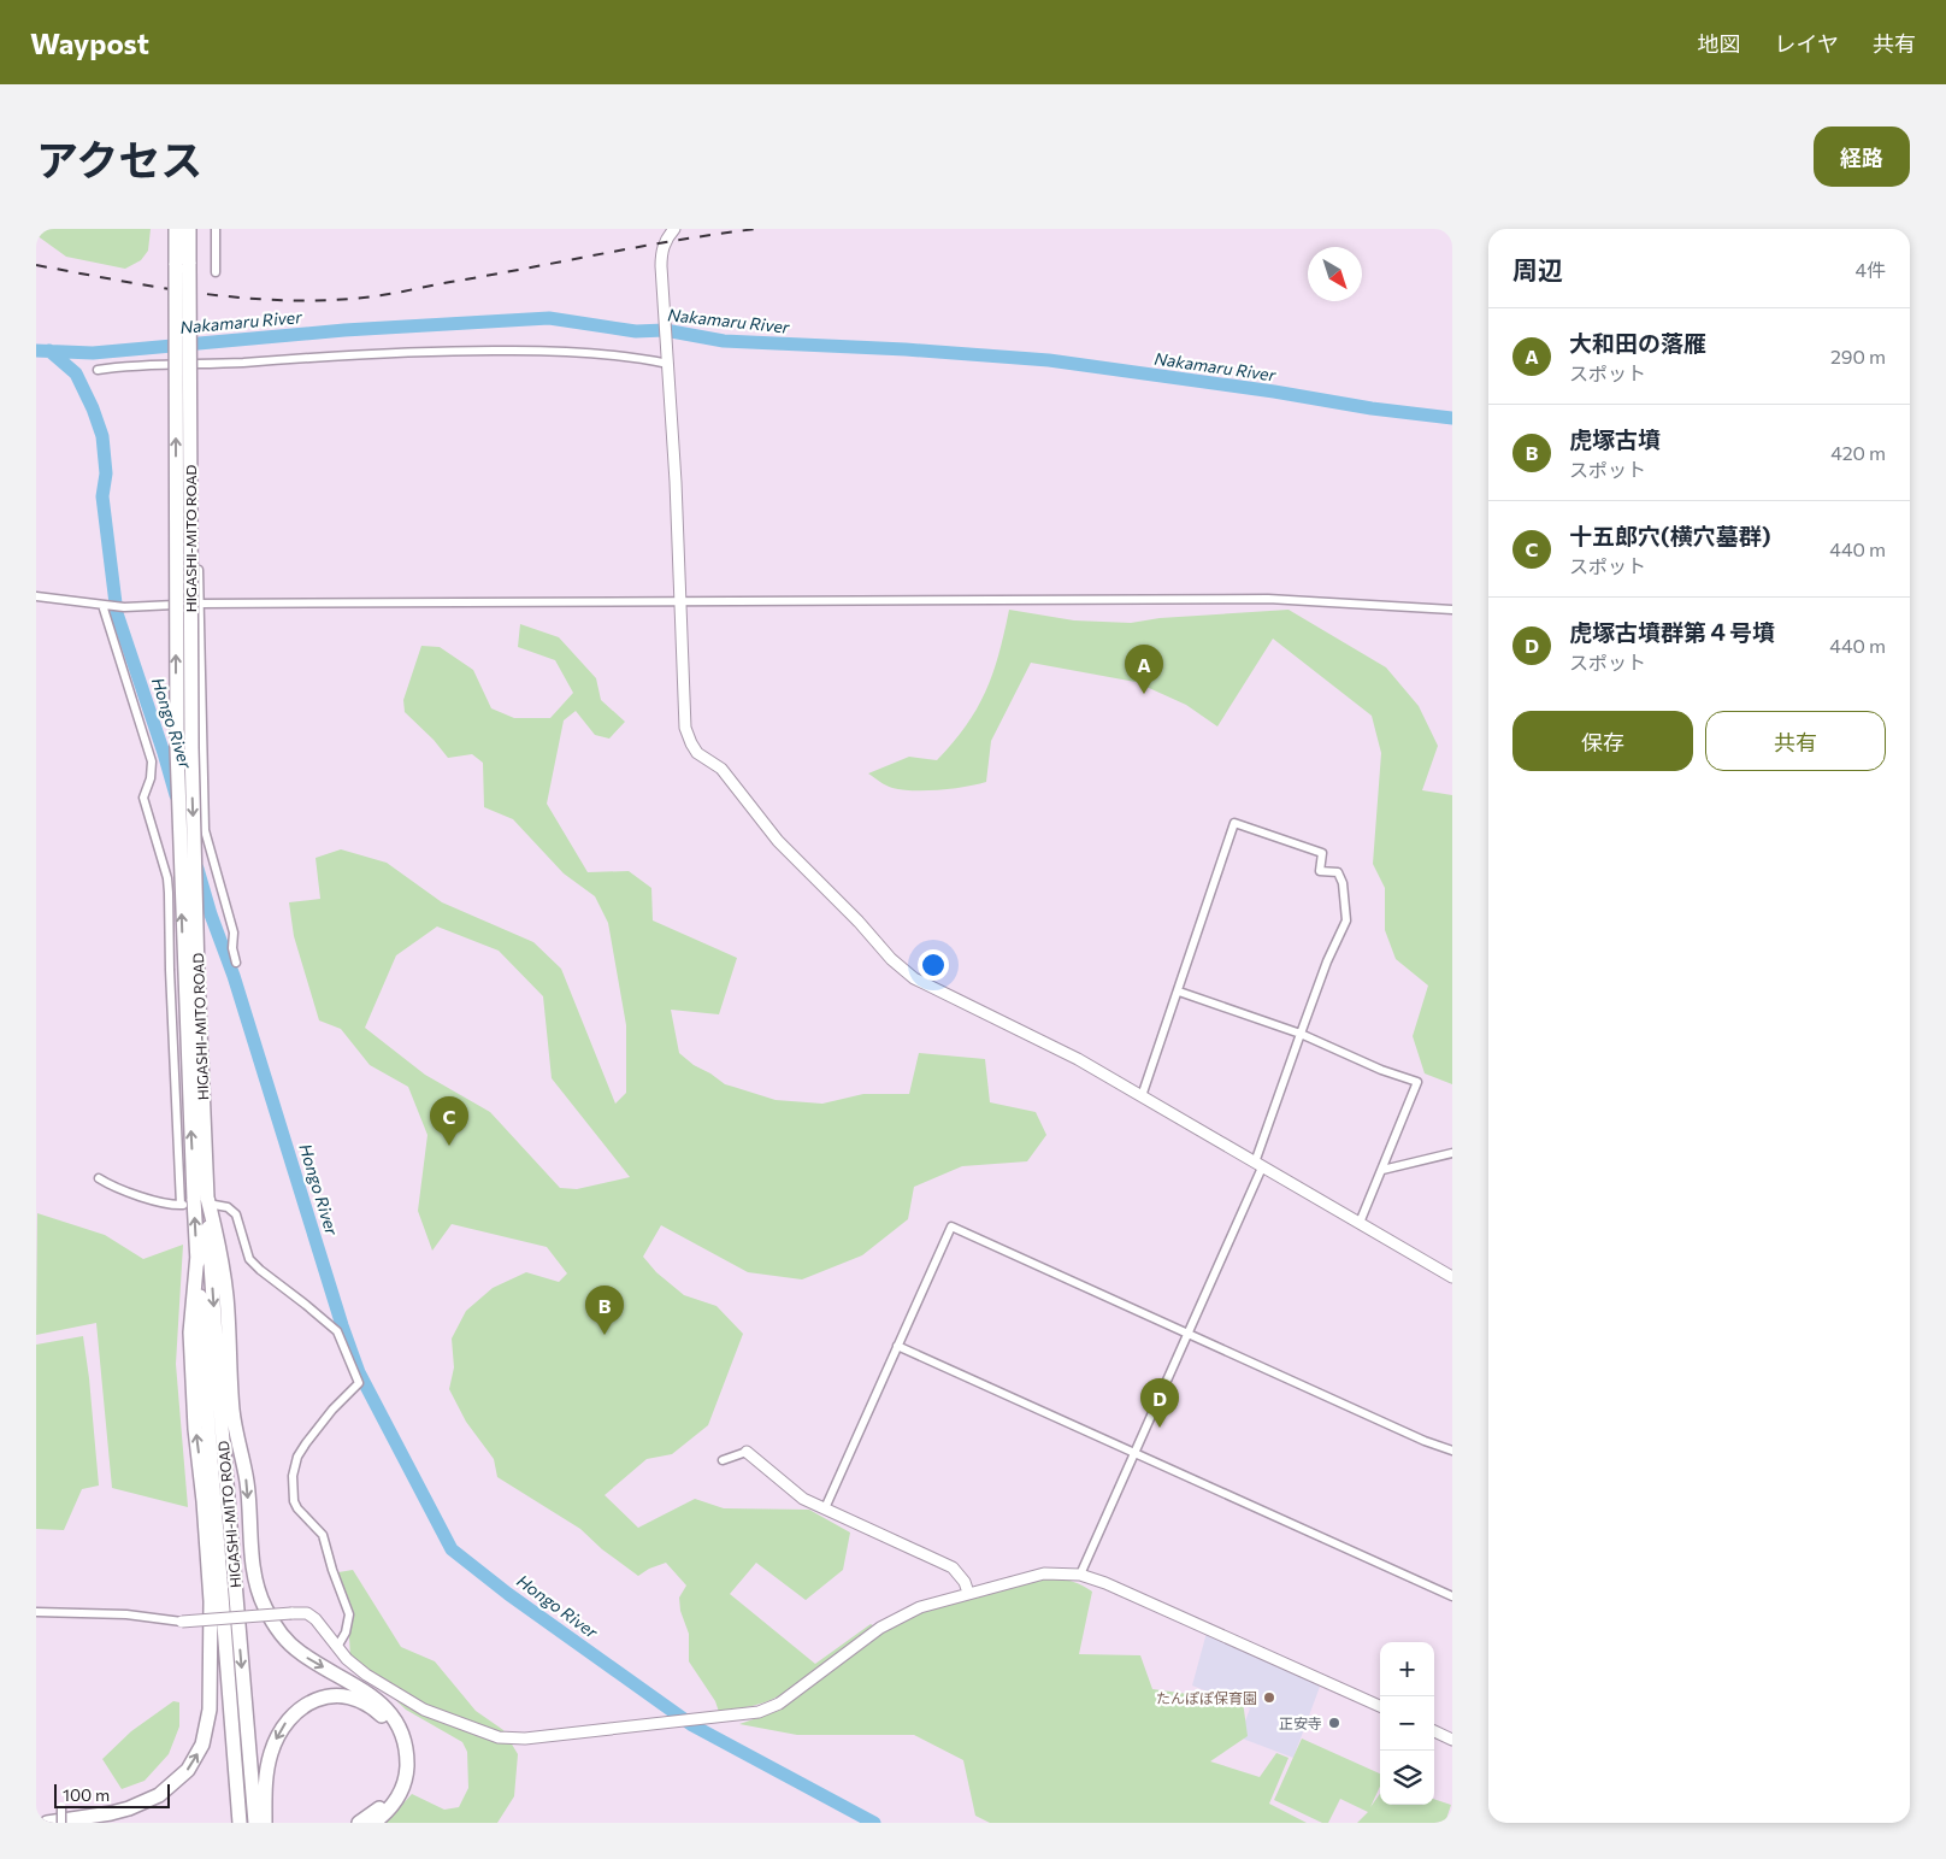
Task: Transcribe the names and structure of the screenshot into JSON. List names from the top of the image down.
{
  "streets": {
    "highway": ["HIGASHI-MITO ROAD"]
  },
  "water": ["Nakamaru River", "Hongo River"],
  "places": ["たんぽぽ保育園", "正安寺"],
  "scale_bar": "100 m",
  "north": "bottom right",
  "page": {
    "header": "Waypost",
    "nav": ["地図", "レイヤ", "共有"],
    "title": "アクセス",
    "buttons": [
      "経路",
      ["保存", "共有"]
    ],
    "heading": ["周辺", "4件"],
    "list": [
      {
        "mark": "A",
        "name": "大和田の落雁",
        "note": "スポット",
        "value": "290 m"
      },
      {
        "mark": "B",
        "name": "虎塚古墳",
        "note": "スポット",
        "value": "420 m"
      },
      {
        "mark": "C",
        "name": "十五郎穴(横穴墓群)",
        "note": "スポット",
        "value": "440 m"
      },
      {
        "mark": "D",
        "name": "虎塚古墳群第４号墳",
        "note": "スポット",
        "value": "440 m"
      }
    ],
    "pins": [
      "A",
      "C",
      "B",
      "D"
    ],
    "map_buttons": ["+", "−"],
    "scale": "100 m"
  }
}
